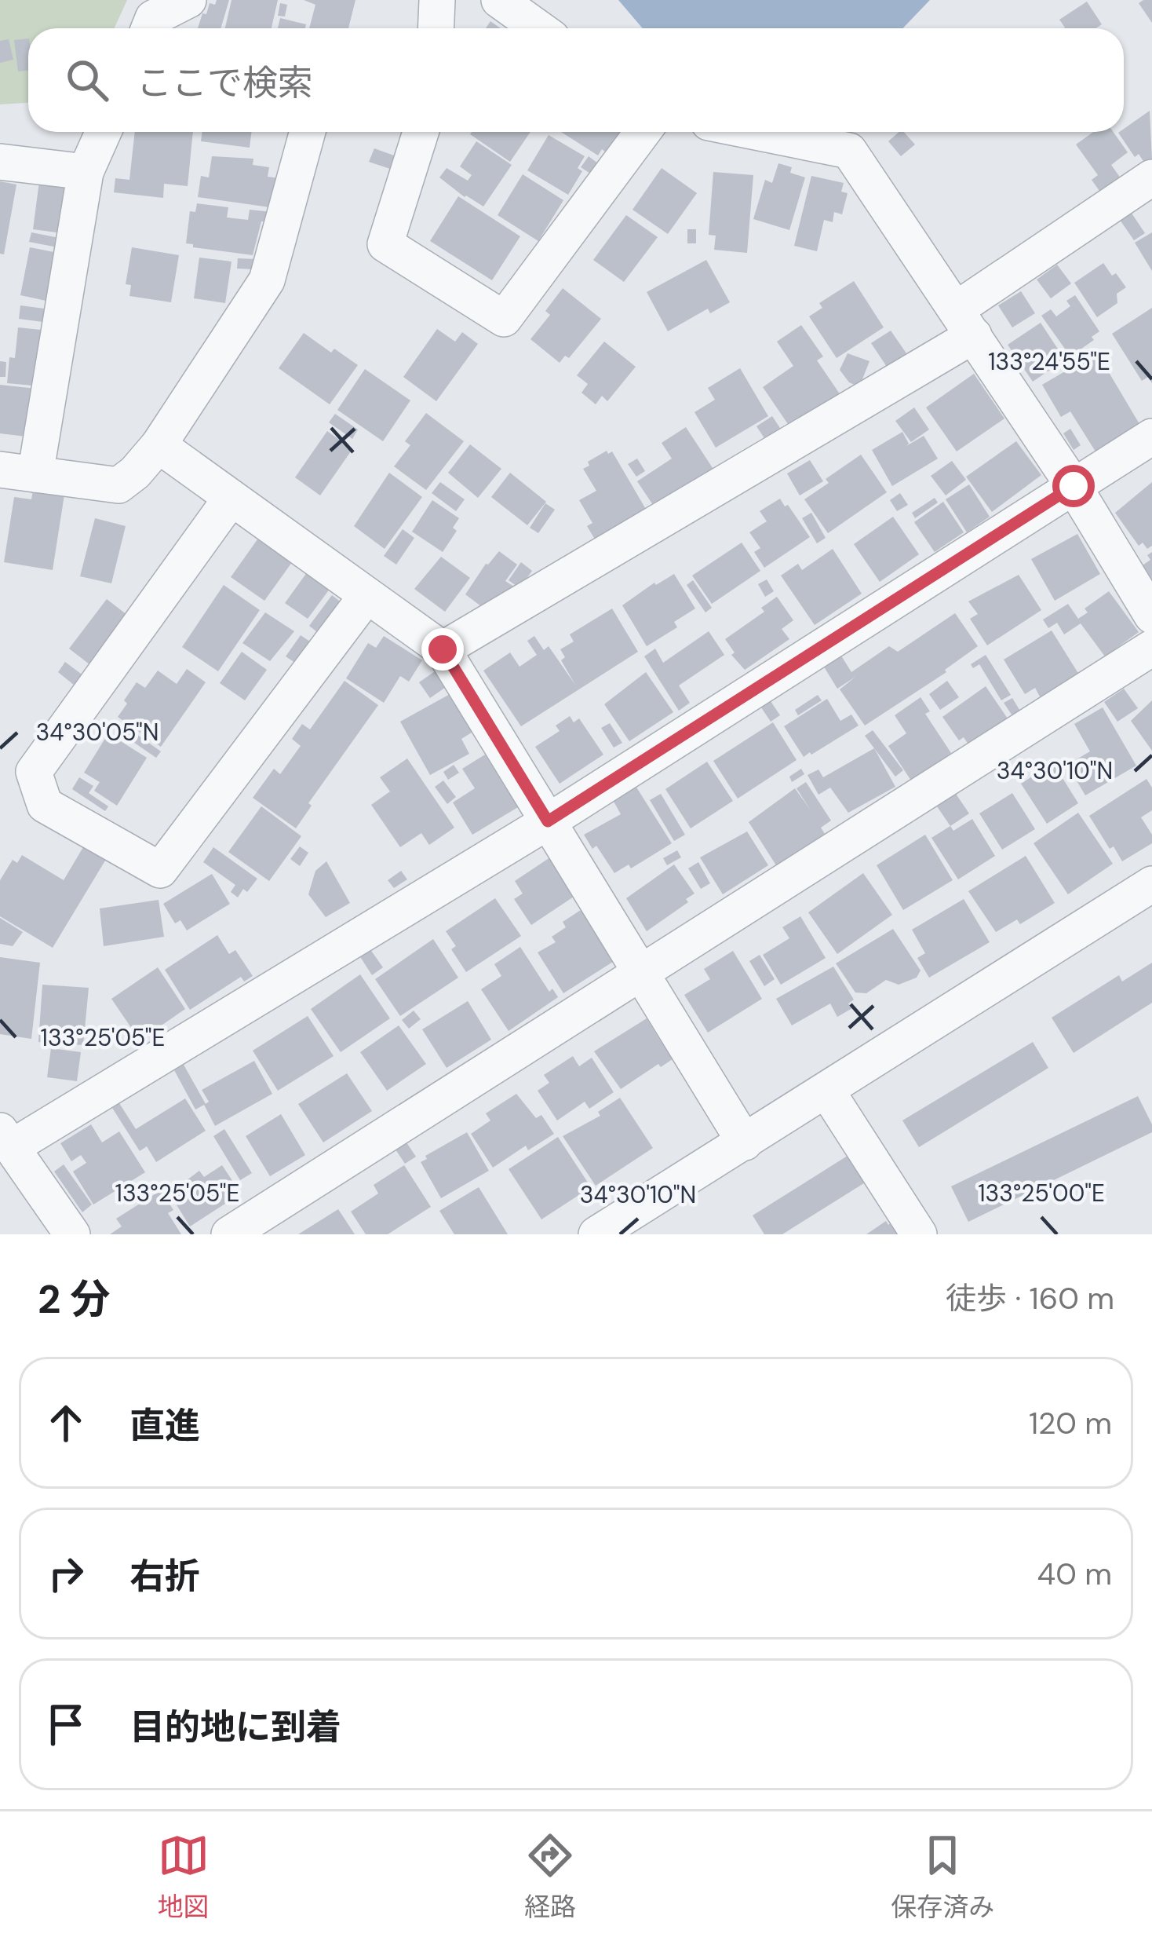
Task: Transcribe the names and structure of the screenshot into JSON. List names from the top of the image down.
{
  "page": {
    "search": "ここで検索",
    "heading": ["2 分", "徒歩 · 160 m"],
    "list": [
      ["直進", "120 m"],
      ["右折", "40 m"],
      "目的地に到着"
    ],
    "nav": ["地図", "経路", "保存済み"]
  },
  "coordinates": [
    "133°24'55\"E",
    "34°30'05\"N",
    "34°30'10\"N",
    "133°25'05\"E",
    "133°25'00\"E"
  ]
}
